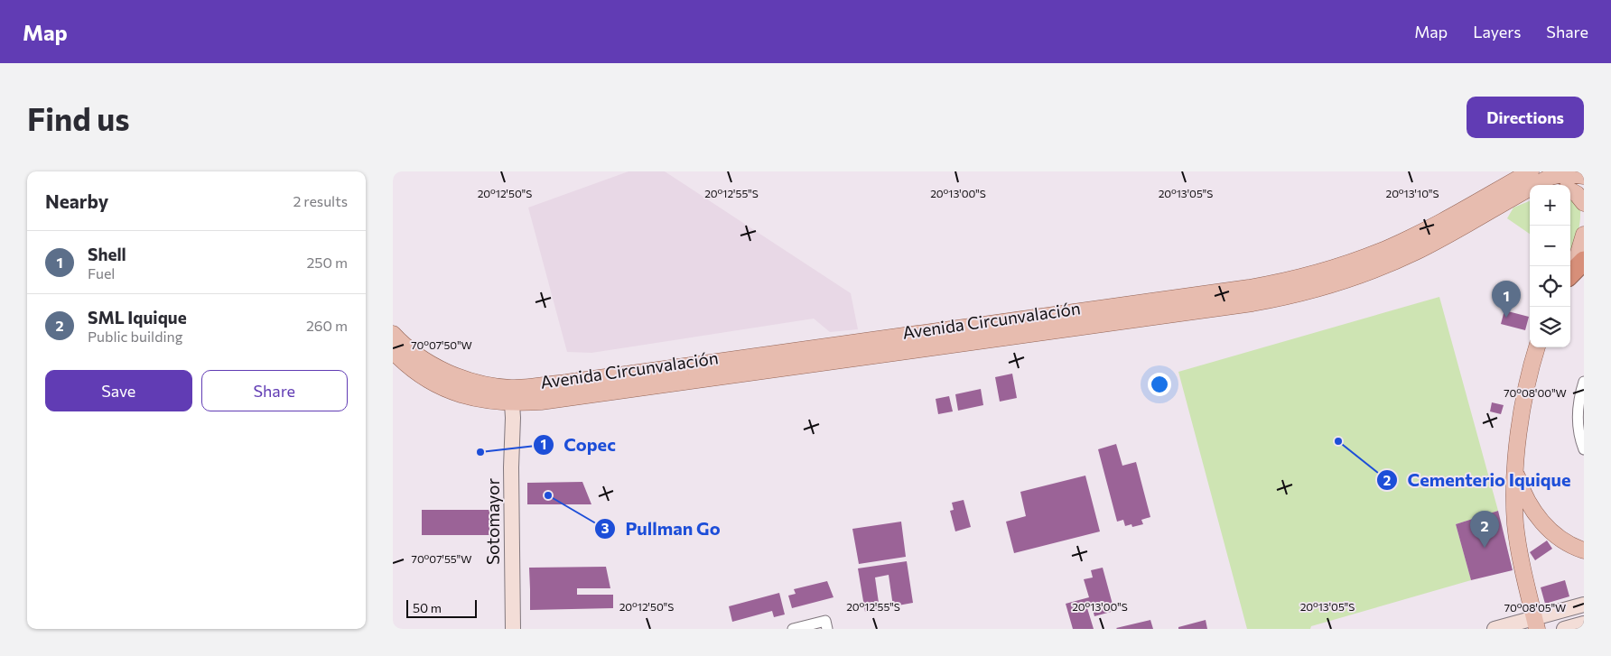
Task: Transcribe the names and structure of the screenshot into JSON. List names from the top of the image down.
{
  "streets": {
    "main road": ["Avenida Circunvalación", "Sotomayor"]
  },
  "crossings": [
    ["Avenida Circunvalación", "Sotomayor"]
  ],
  "places": ["Cementerio Iquique", "Copec", "Pullman Go"],
  "scale_bar": "50 m",
  "page": {
    "header": "Map",
    "nav": ["Map", "Layers", "Share"],
    "buttons": [
      "Directions",
      ["Save", "Share"]
    ],
    "title": "Find us",
    "heading": ["Nearby", "2 results"],
    "map_buttons": ["+", "−"],
    "list": [
      {
        "mark": "1",
        "name": "Shell",
        "note": "Fuel",
        "value": "250 m"
      },
      {
        "mark": "2",
        "name": "SML Iquique",
        "note": "Public building",
        "value": "260 m"
      }
    ],
    "pins": ["1", "2"],
    "scale": "50 m"
  },
  "coordinates": [
    "20°12'50\"S",
    "20°12'55\"S",
    "20°13'00\"S",
    "20°13'05\"S",
    "20°13'10\"S",
    "70°07'50\"W",
    "70°08'00\"W",
    "70°07'55\"W",
    "70°08'05\"W"
  ]
}
